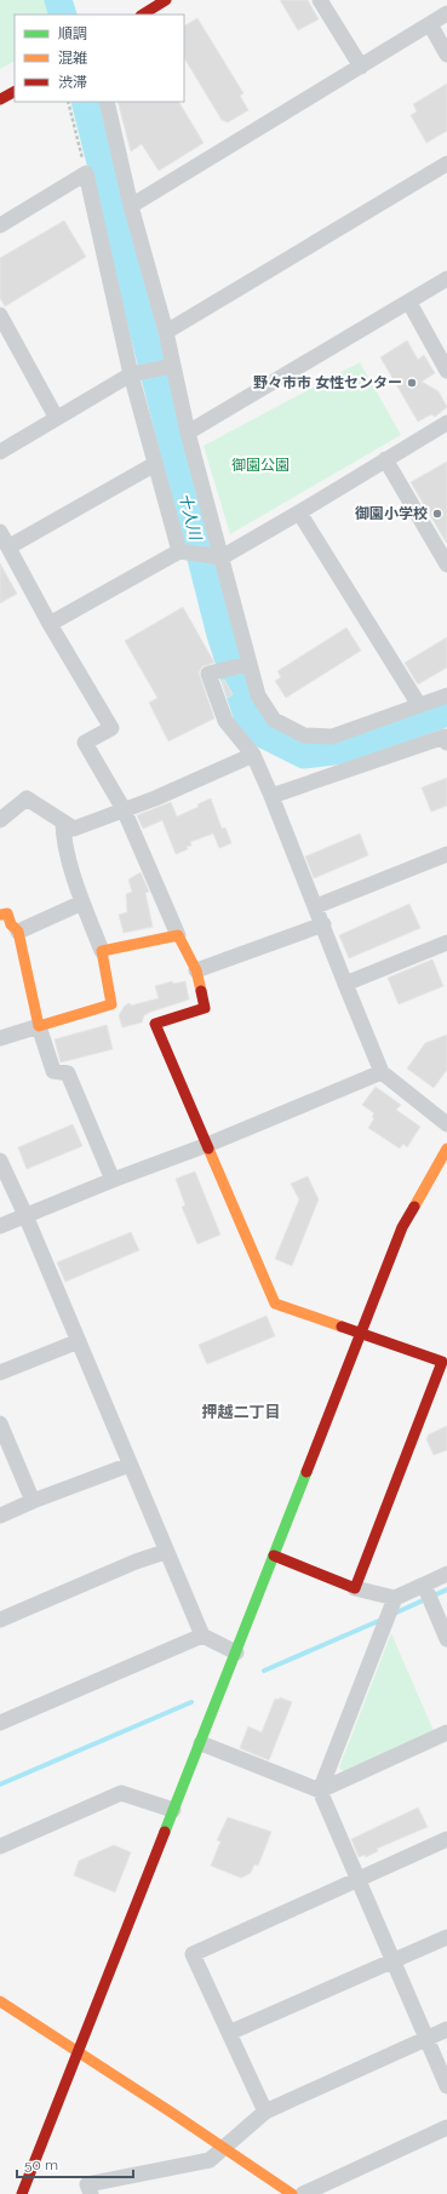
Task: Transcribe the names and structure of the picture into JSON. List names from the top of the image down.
{
  "districts": ["押越二丁目"],
  "water": ["十人川"],
  "parks": ["御園公園"],
  "places": ["野々市市 女性センター", "御園小学校"],
  "legend": ["順調", "混雑", "渋滞"],
  "scale_bar": "50 m"
}
